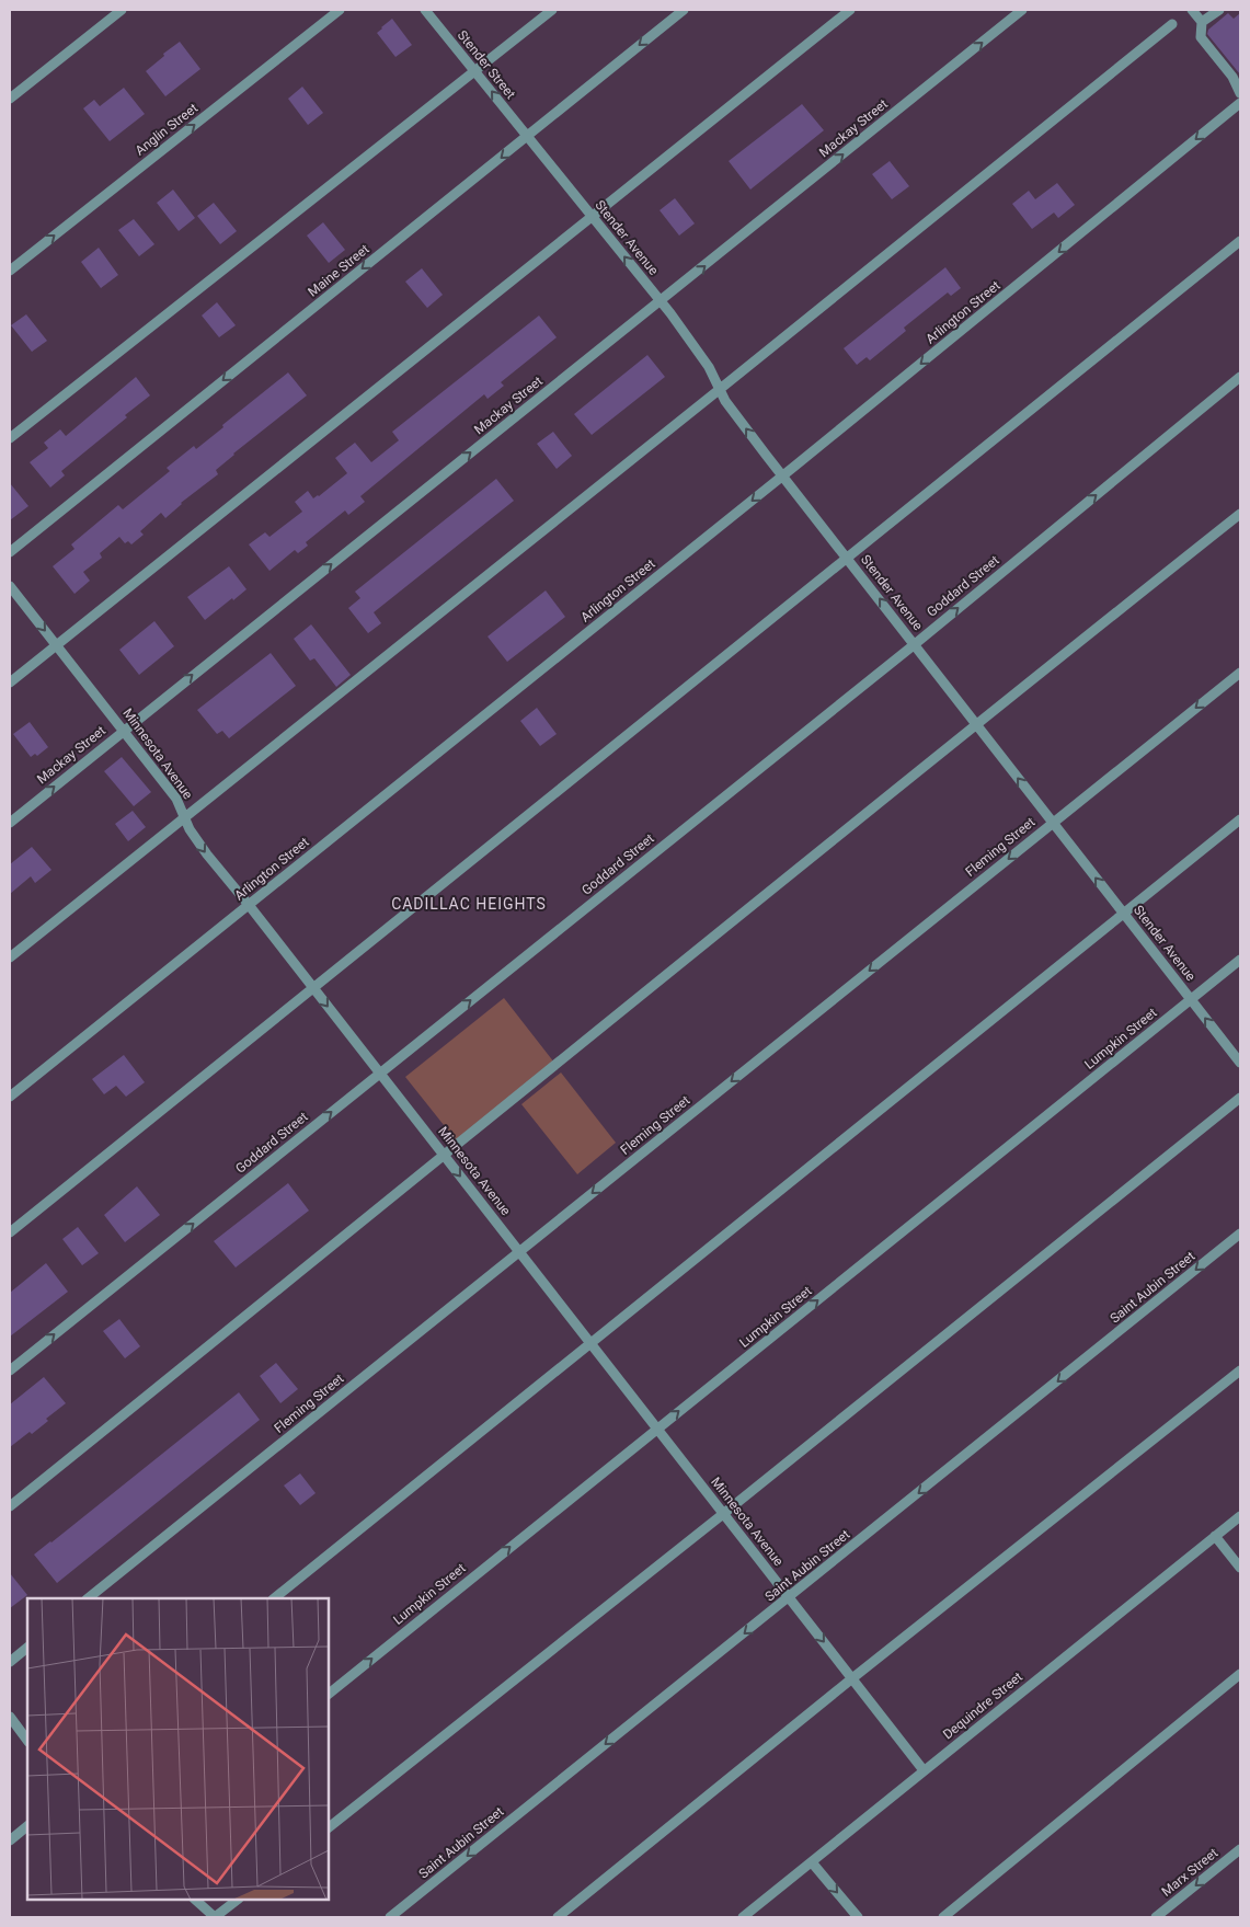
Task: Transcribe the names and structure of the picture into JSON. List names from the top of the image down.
{
  "streets": {
    "street": [
      "Stender Street",
      "Mackay Street",
      "Anglin Street",
      "Stender Avenue",
      "Maine Street",
      "Arlington Street",
      "Goddard Street",
      "Minnesota Avenue",
      "Fleming Street",
      "Lumpkin Street",
      "Saint Aubin Street",
      "Dequindre Street",
      "Marx Street"
    ]
  },
  "crossings": [
    ["Stender Street", "Stender Avenue"],
    ["Stender Street", "Maine Street"],
    ["Mackay Street", "Stender Avenue"],
    ["Mackay Street", "Minnesota Avenue"],
    ["Stender Avenue", "Maine Street"],
    ["Stender Avenue", "Arlington Street"],
    ["Stender Avenue", "Goddard Street"],
    ["Stender Avenue", "Fleming Street"],
    ["Stender Avenue", "Lumpkin Street"],
    ["Arlington Street", "Minnesota Avenue"],
    ["Goddard Street", "Minnesota Avenue"],
    ["Minnesota Avenue", "Fleming Street"],
    ["Minnesota Avenue", "Lumpkin Street"],
    ["Minnesota Avenue", "Saint Aubin Street"],
    ["Minnesota Avenue", "Dequindre Street"]
  ],
  "one_way": [
    "Stender Street",
    "Mackay Street",
    "Anglin Street",
    "Stender Avenue",
    "Arlington Street",
    "Goddard Street",
    "Fleming Street",
    "Lumpkin Street",
    "Saint Aubin Street",
    "Marx Street"
  ],
  "districts": ["CADILLAC HEIGHTS"]
}
